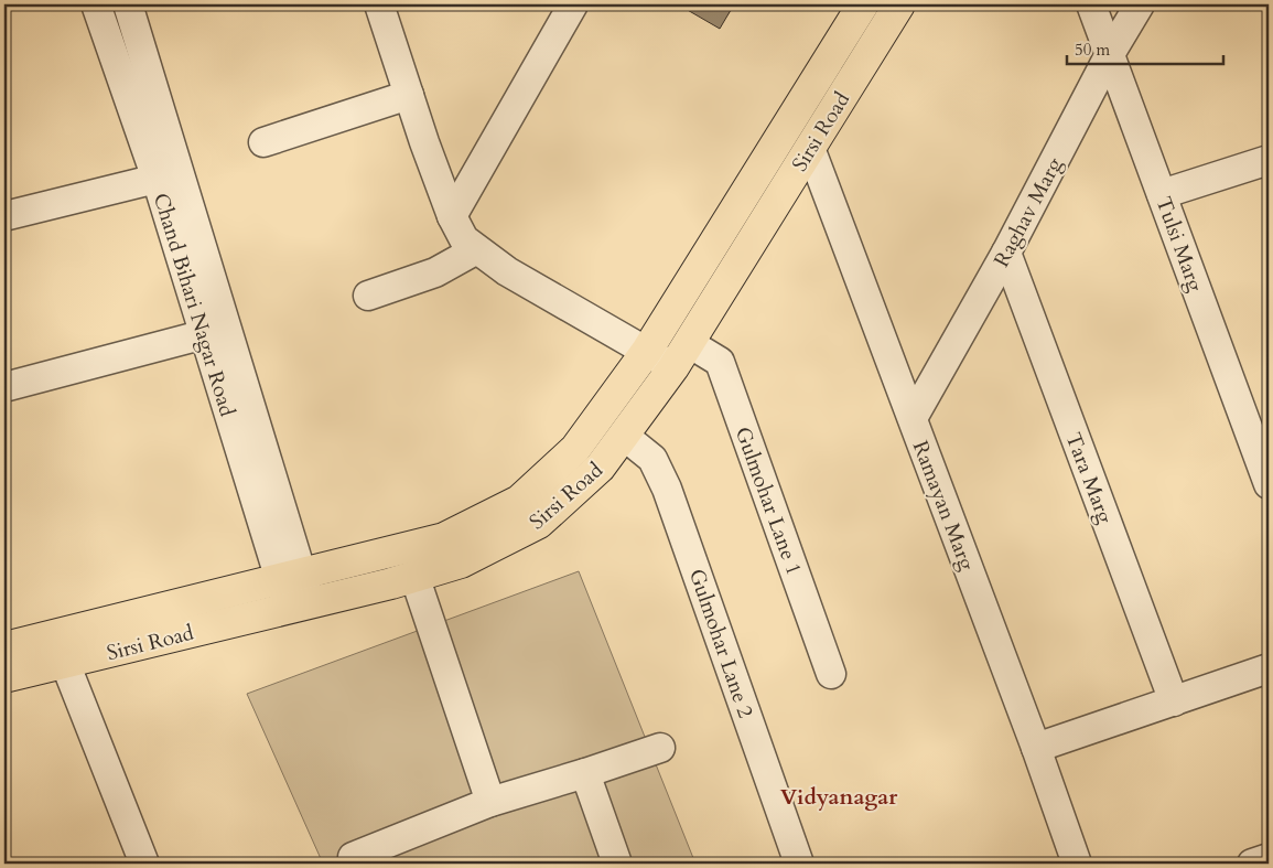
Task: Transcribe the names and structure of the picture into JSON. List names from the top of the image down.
{
  "streets": {
    "main road": ["Sirsi Road"],
    "street": [
      "Raghav Marg",
      "Tulsi Marg",
      "Chand Bihari Nagar Road",
      "Tara Marg",
      "Gulmohar Lane 1",
      "Ramayan Marg",
      "Gulmohar Lane 2"
    ]
  },
  "crossings": [
    ["Sirsi Road", "Chand Bihari Nagar Road"],
    ["Sirsi Road", "Gulmohar Lane 1"],
    ["Sirsi Road", "Ramayan Marg"],
    ["Sirsi Road", "Gulmohar Lane 2"],
    ["Raghav Marg", "Tulsi Marg"],
    ["Raghav Marg", "Tara Marg"],
    ["Raghav Marg", "Ramayan Marg"]
  ],
  "districts": ["Vidyanagar"],
  "scale_bar": "50 m"
}
